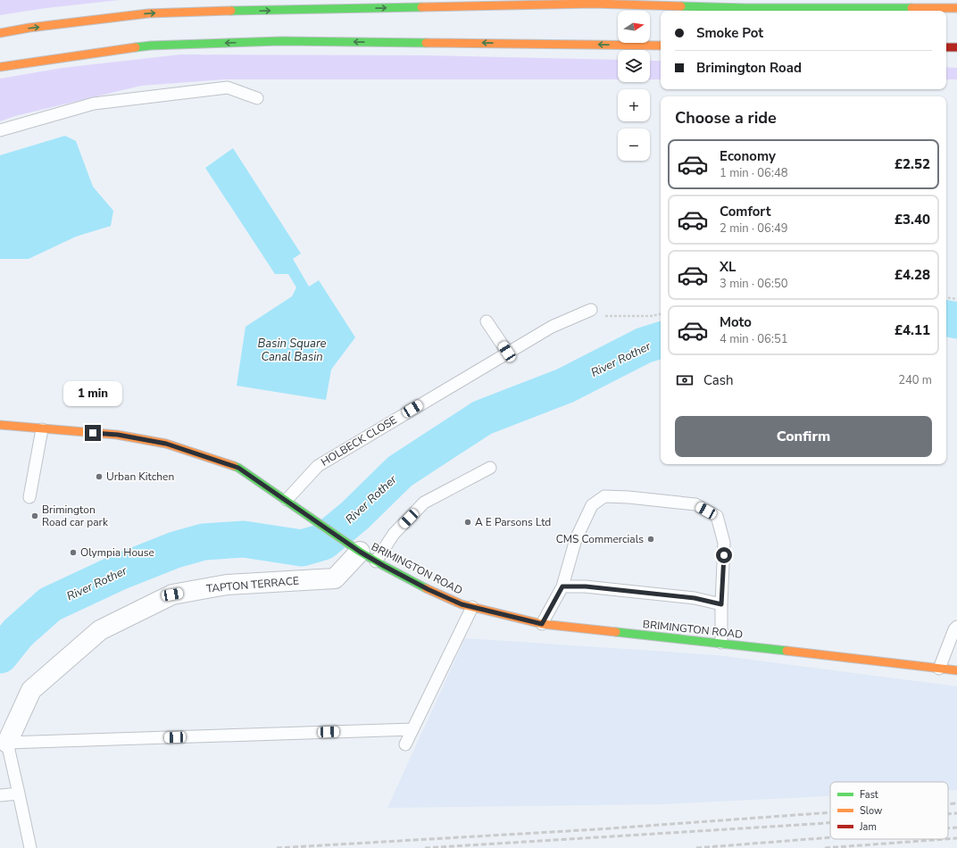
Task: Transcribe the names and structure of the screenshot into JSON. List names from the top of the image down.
{
  "streets": {
    "main road": ["BRIMINGTON ROAD"],
    "street": ["TAPTON TERRACE"],
    "lane": ["HOLBECK CLOSE"]
  },
  "crossings": [
    ["HOLBECK CLOSE", "BRIMINGTON ROAD"],
    ["BRIMINGTON ROAD", "TAPTON TERRACE"]
  ],
  "water": ["Basin Square Canal Basin", "River Rother"],
  "places": [
    "Urban Kitchen",
    "Brimington Road car park",
    "A E Parsons Ltd",
    "CMS Commercials",
    "Olympia House"
  ],
  "legend": ["Fast", "Slow", "Jam"],
  "north": "right",
  "page": {
    "map_buttons": ["+", "−"],
    "banner": ["Smoke Pot", "Brimington Road"],
    "heading": "Choose a ride",
    "list": [
      {
        "name": "Economy",
        "note": "1 min · 06:48",
        "value": "£2.52"
      },
      {
        "name": "Comfort",
        "note": "2 min · 06:49",
        "value": "£3.40"
      },
      {
        "name": "XL",
        "note": "3 min · 06:50",
        "value": "£4.28"
      },
      {
        "name": "Moto",
        "note": "4 min · 06:51",
        "value": "£4.11"
      }
    ],
    "pay": ["Cash", "240 m"],
    "bubble": "1 min",
    "buttons": "Confirm"
  }
}
